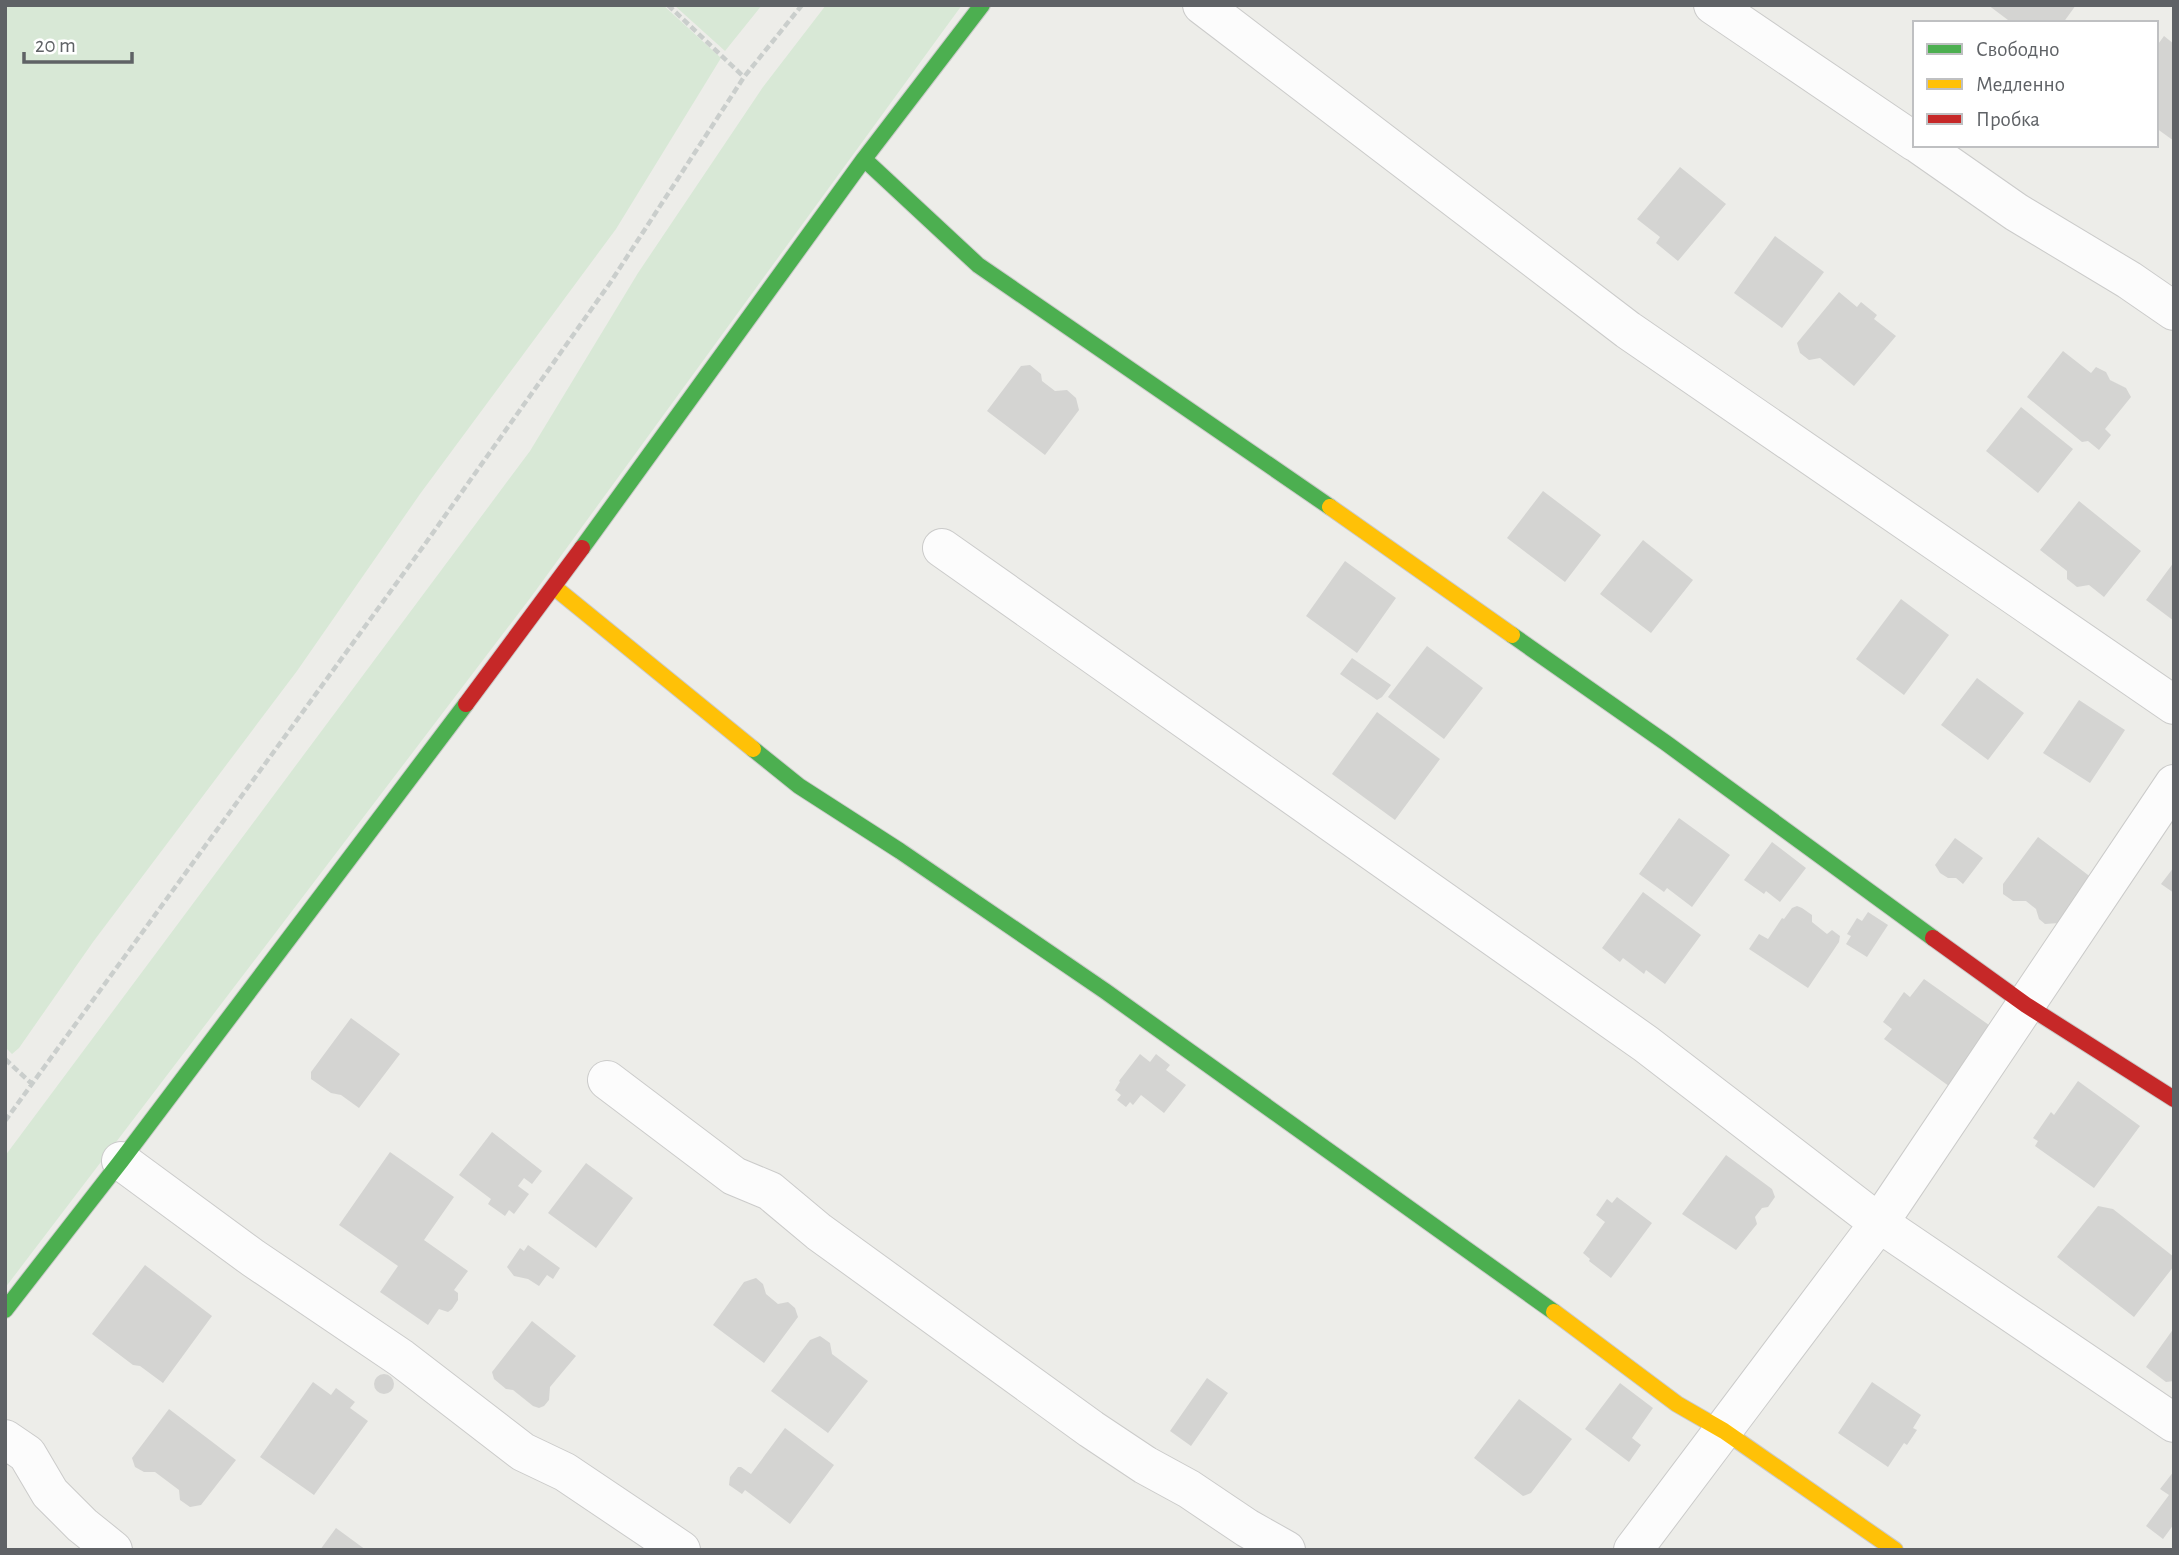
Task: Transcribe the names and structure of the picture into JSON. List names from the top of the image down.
{
  "legend": ["Свободно", "Медленно", "Пробка"],
  "scale_bar": "20 m"
}
